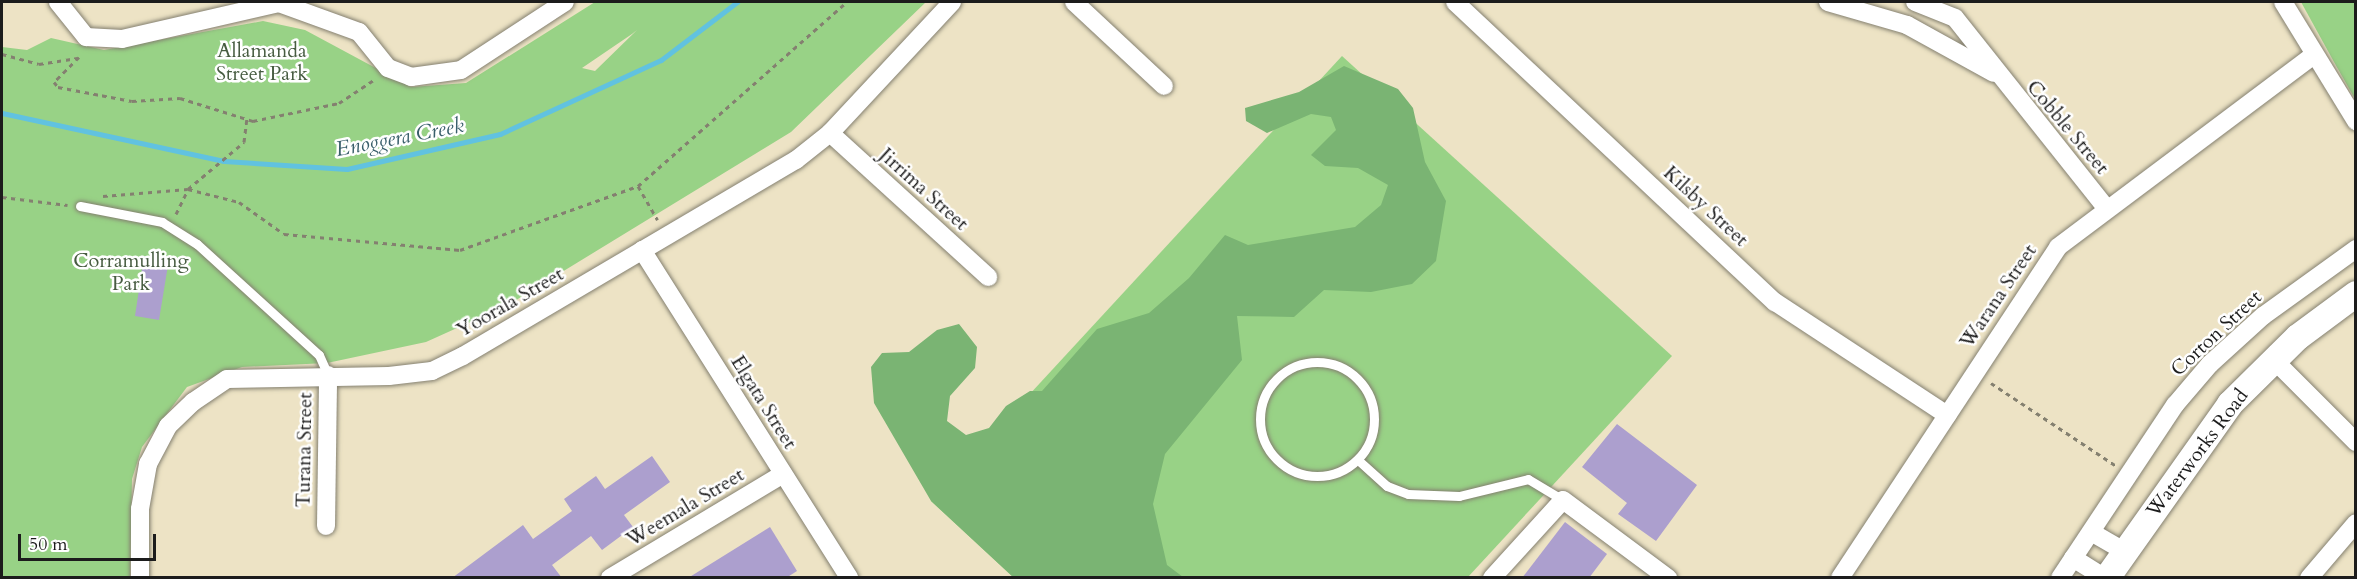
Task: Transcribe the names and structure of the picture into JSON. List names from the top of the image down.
{
  "streets": {
    "main road": ["Waterworks Road"],
    "street": [
      "Cobble Street",
      "Jirrima Street",
      "Kilsby Street",
      "Warana Street",
      "Yoorala Street",
      "Corton Street",
      "Elgata Street",
      "Turana Street",
      "Weemala Street"
    ]
  },
  "crossings": [
    ["Cobble Street", "Warana Street"],
    ["Jirrima Street", "Yoorala Street"],
    ["Kilsby Street", "Warana Street"],
    ["Yoorala Street", "Elgata Street"],
    ["Yoorala Street", "Turana Street"],
    ["Elgata Street", "Weemala Street"]
  ],
  "water": ["Enoggera Creek"],
  "parks": ["Allamanda Street Park", "Corramulling Park"],
  "scale_bar": "50 m"
}
